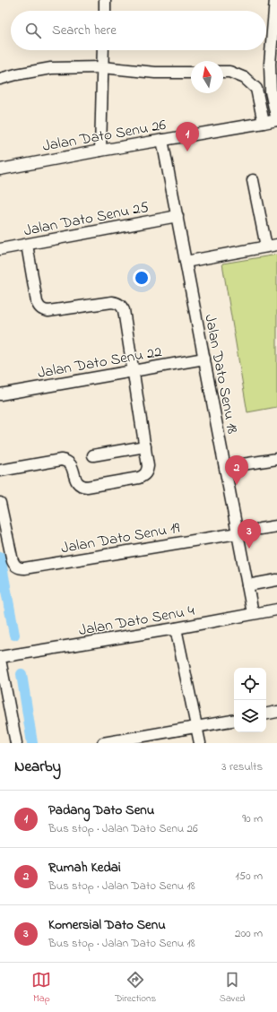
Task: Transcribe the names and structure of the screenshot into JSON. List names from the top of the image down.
{
  "streets": {
    "street": [
      "Jalan Dato Senu 26",
      "Jalan Dato Senu 25",
      "Jalan Dato Senu 22",
      "Jalan Dato Senu 18",
      "Jalan Dato Senu 19",
      "Jalan Dato Senu 4"
    ]
  },
  "crossings": [
    ["Jalan Dato Senu 26", "Jalan Dato Senu 18"],
    ["Jalan Dato Senu 25", "Jalan Dato Senu 18"],
    ["Jalan Dato Senu 22", "Jalan Dato Senu 18"],
    ["Jalan Dato Senu 18", "Jalan Dato Senu 19"],
    ["Jalan Dato Senu 18", "Jalan Dato Senu 4"]
  ],
  "north": "top",
  "page": {
    "search": "Search here",
    "pins": ["1", "2", "3"],
    "heading": ["Nearby", "3 results"],
    "list": [
      {
        "mark": "1",
        "name": "Padang Dato Senu",
        "note": "Bus stop · Jalan Dato Senu 26",
        "value": "90 m"
      },
      {
        "mark": "2",
        "name": "Rumah Kedai",
        "note": "Bus stop · Jalan Dato Senu 18",
        "value": "150 m"
      },
      {
        "mark": "3",
        "name": "Komersial Dato Senu",
        "note": "Bus stop · Jalan Dato Senu 18",
        "value": "200 m"
      }
    ],
    "nav": ["Map", "Directions", "Saved"]
  }
}
